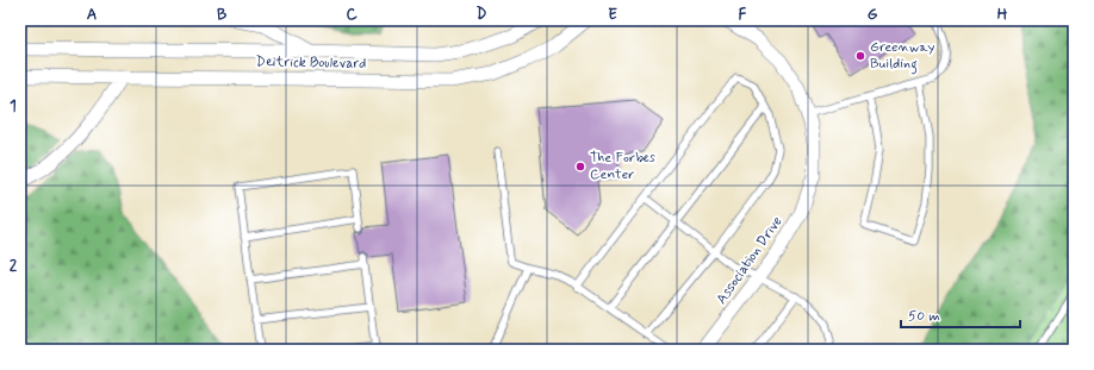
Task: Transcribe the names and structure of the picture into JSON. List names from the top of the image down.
{
  "streets": {
    "street": ["Deitrick Boulevard", "Association Drive"]
  },
  "places": ["Greenway Building", "The Forbes Center"],
  "scale_bar": "50 m",
  "grid": {
    "columns": [
      "A",
      "B",
      "C",
      "D",
      "E",
      "F",
      "G",
      "H"
    ],
    "rows": ["1", "2"]
  }
}
